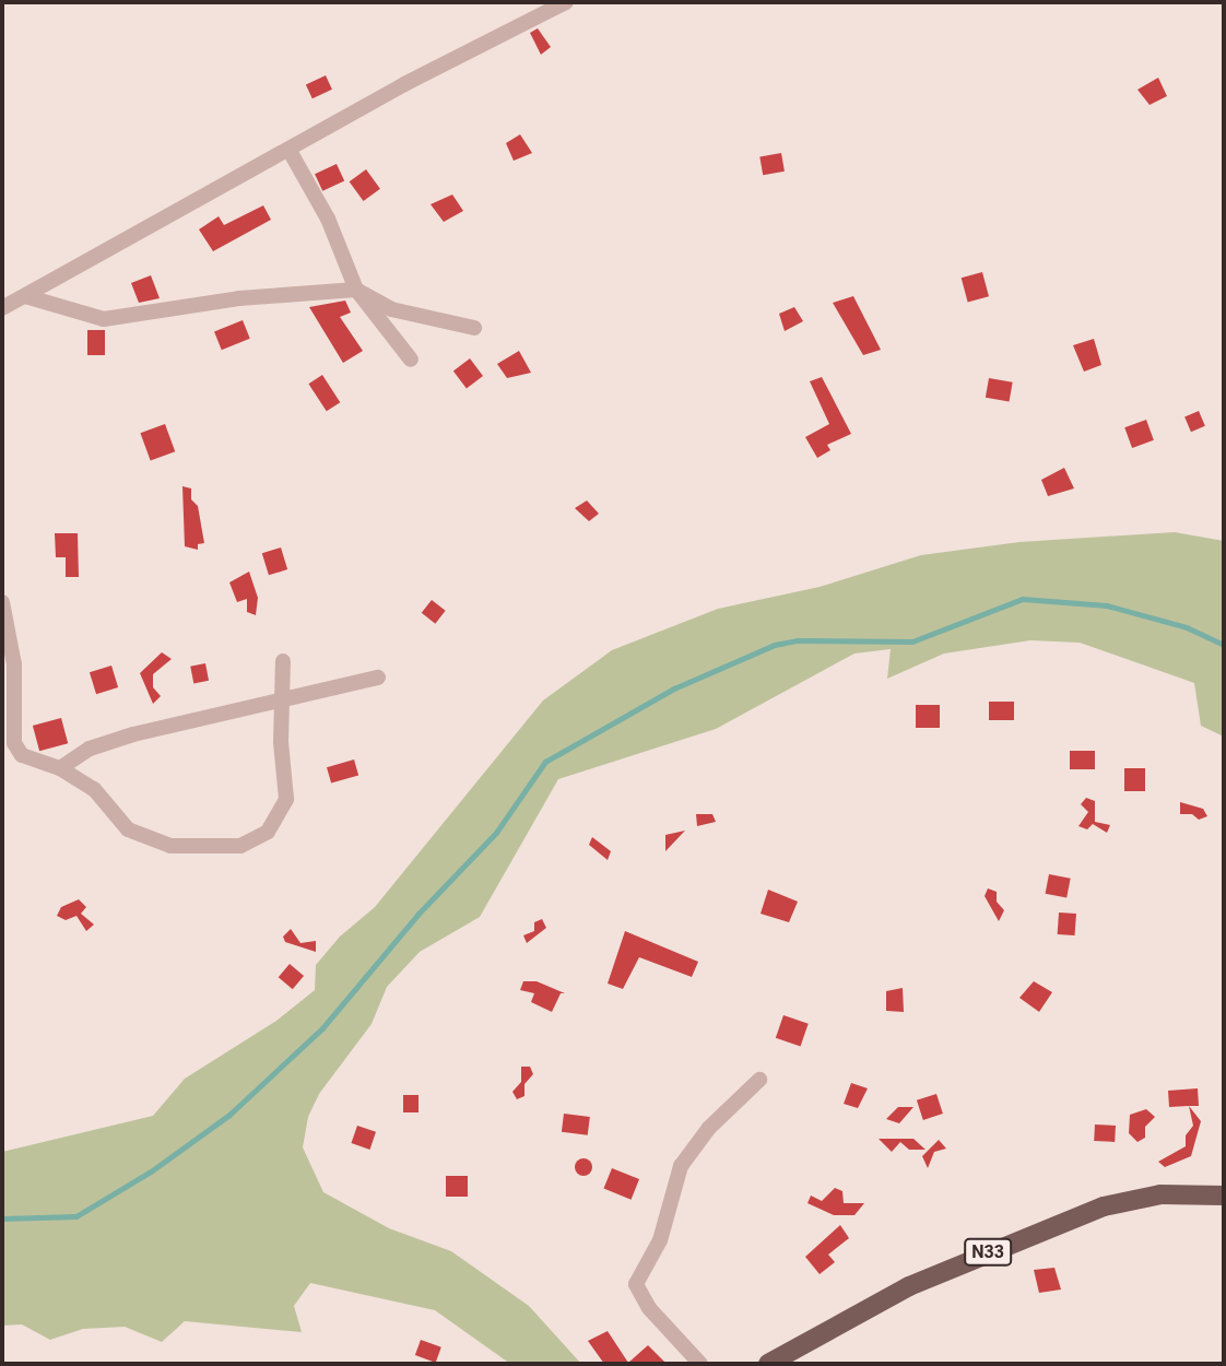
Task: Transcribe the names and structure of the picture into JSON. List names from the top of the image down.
{
  "streets": {
    "main road": ["N33"]
  }
}
